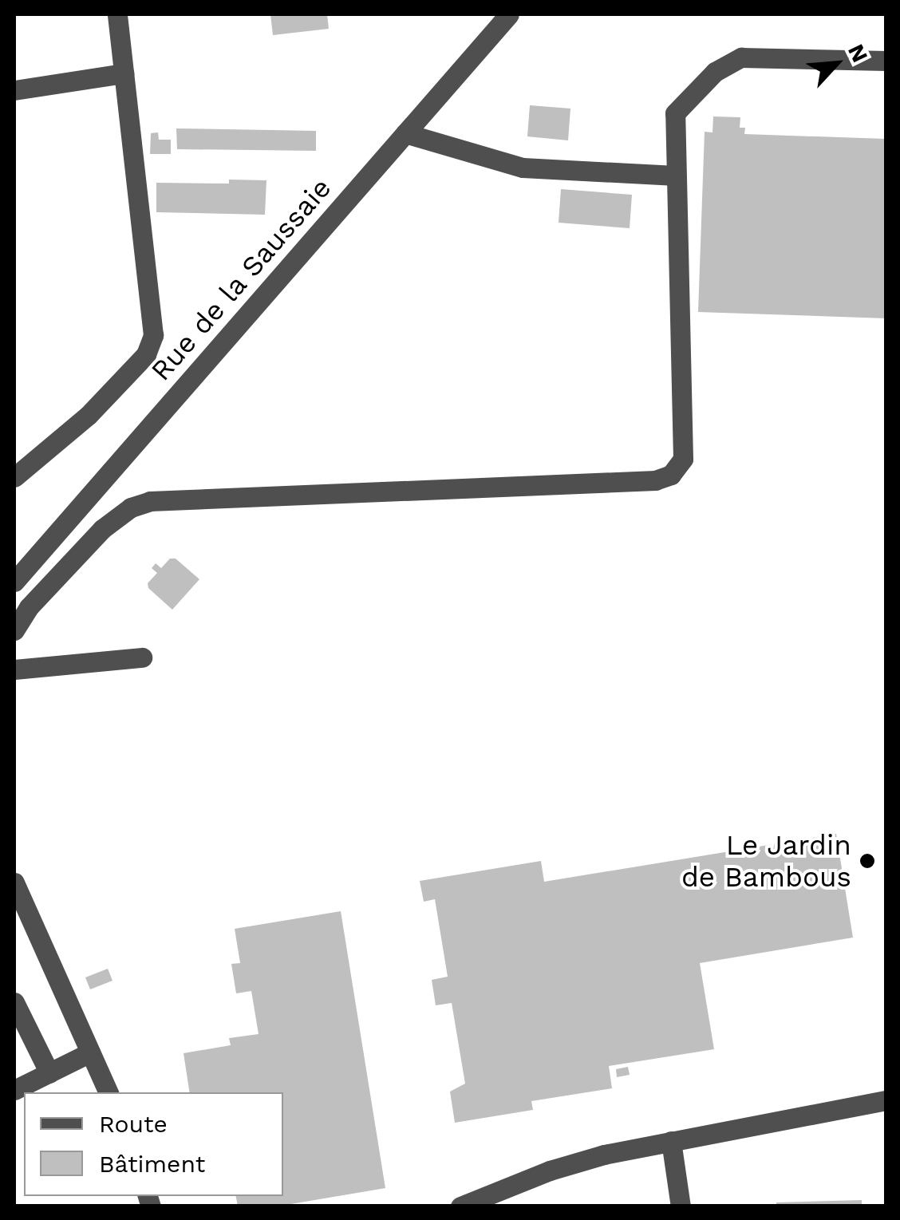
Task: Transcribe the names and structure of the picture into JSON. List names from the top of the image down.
{
  "streets": {
    "street": ["Rue de la Saussaie"]
  },
  "places": ["Le Jardin de Bambous"],
  "legend": ["Route", "Bâtiment"],
  "north": "top right"
}
